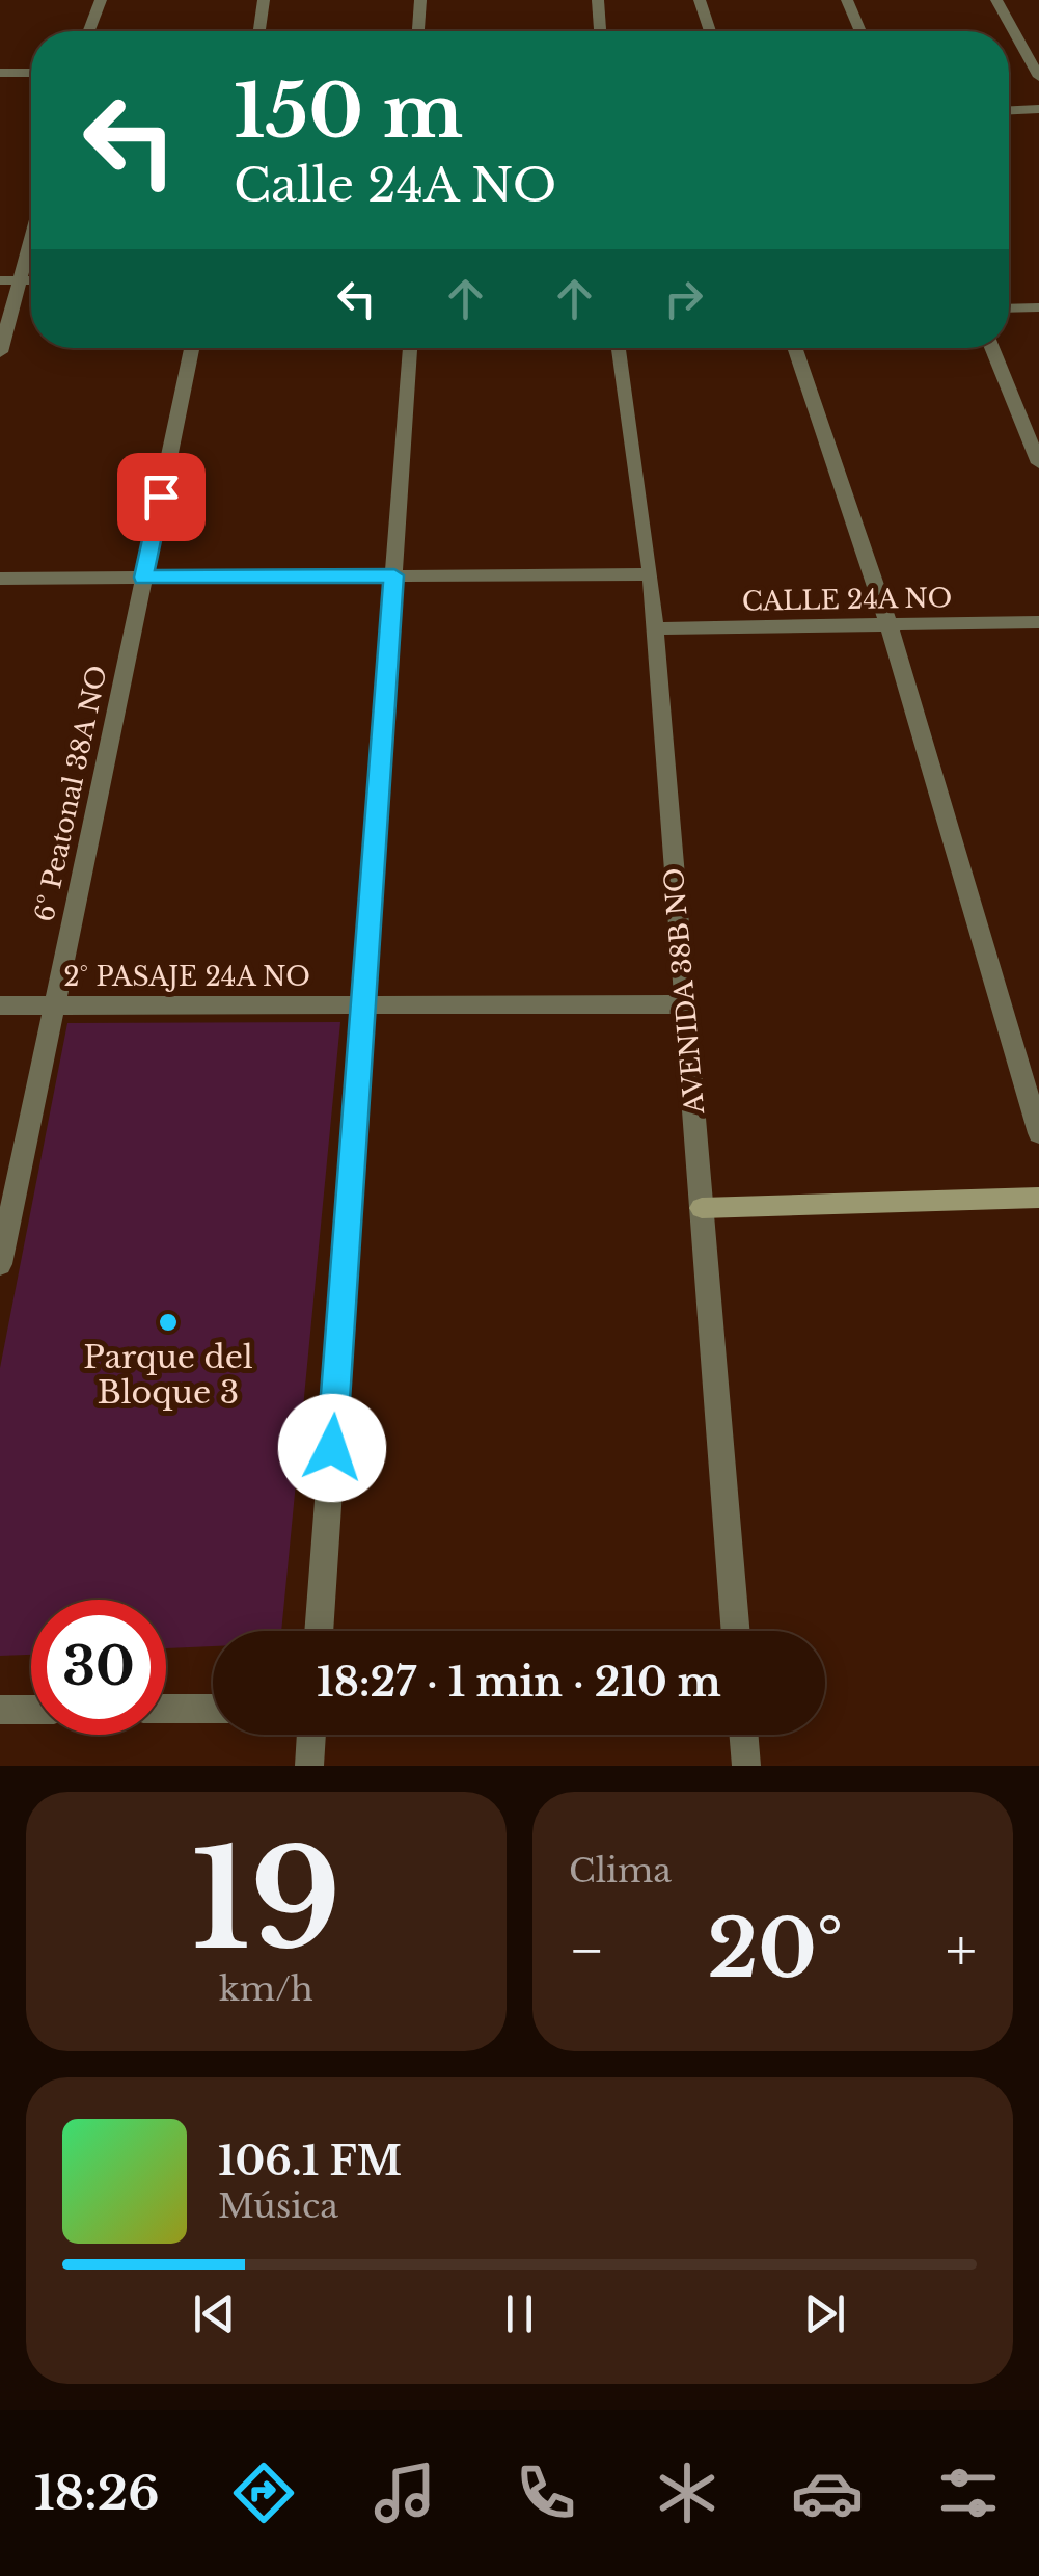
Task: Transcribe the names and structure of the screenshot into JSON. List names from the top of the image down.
{
  "streets": {
    "street": [
      "CALLE 24A NO",
      "6º Peatonal 38A NO",
      "2° PASAJE 24A NO",
      "AVENIDA 38B NO"
    ]
  },
  "crossings": [
    ["CALLE 24A NO", "AVENIDA 38B NO"],
    ["6º Peatonal 38A NO", "2° PASAJE 24A NO"],
    ["2° PASAJE 24A NO", "AVENIDA 38B NO"]
  ],
  "places": ["Parque del Bloque 3"],
  "page": {
    "turn": ["150 m", "Calle 24A NO"],
    "limit": "30",
    "trip": "18:27 · 1 min · 210 m",
    "tile": [
      ["19", "km/h"],
      "Clima"
    ],
    "heat": ["−", "20°", "+"],
    "song": ["106.1 FM", "Música"],
    "tabs": "18:26"
  }
}
